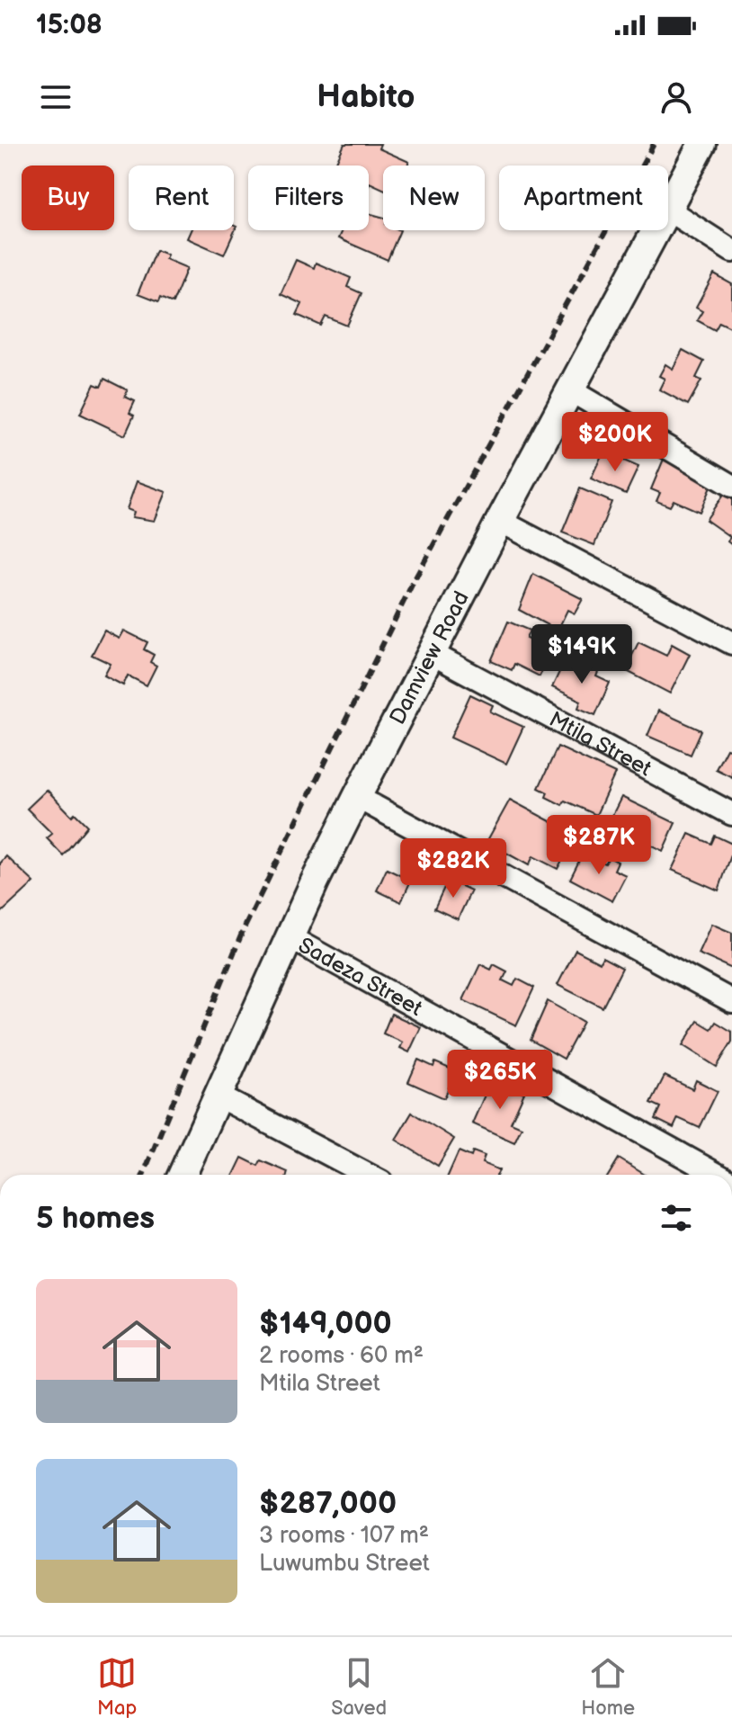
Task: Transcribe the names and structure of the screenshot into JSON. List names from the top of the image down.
{
  "streets": {
    "street": ["Damview Road", "Mtila Street", "Sadeza Street"]
  },
  "crossings": [
    ["Damview Road", "Mtila Street"],
    ["Damview Road", "Sadeza Street"]
  ],
  "page": {
    "status": "15:08",
    "header": "Habito",
    "chip": [
      "Buy",
      "Rent",
      "Filters",
      "New",
      "Apartment"
    ],
    "price": [
      "$200K",
      "$149K",
      "$287K",
      "$282K",
      "$265K"
    ],
    "heading": "5 homes",
    "list": [
      {
        "name": "$149,000",
        "note": "2 rooms · 60 m² · Mtila Street"
      },
      {
        "name": "$287,000",
        "note": "3 rooms · 107 m² · Luwumbu Street"
      }
    ],
    "tabs": ["Map", "Saved", "Home"]
  }
}
